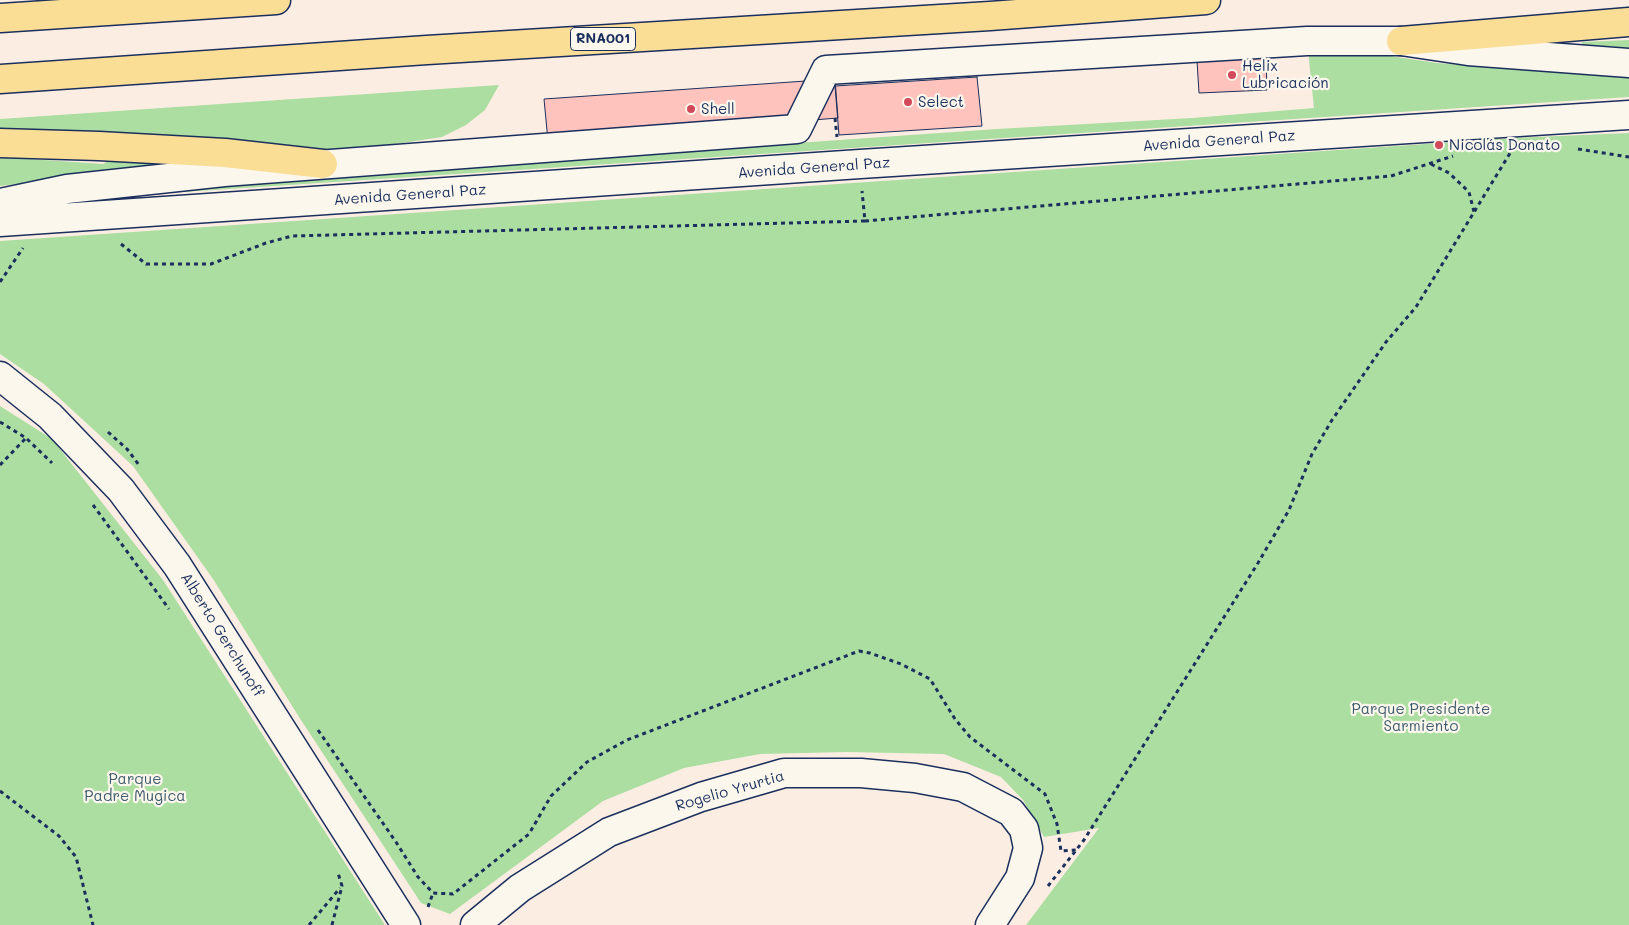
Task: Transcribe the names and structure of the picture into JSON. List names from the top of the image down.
{
  "streets": {
    "highway": ["RNA001"],
    "street": ["Avenida General Paz", "Alberto Gerchunoff", "Rogelio Yrurtia"]
  },
  "parks": ["Parque Presidente Sarmiento", "Parque Padre Mugica"],
  "places": [
    "Helix Lubricación",
    "Select",
    "Shell",
    "Nicolás Donato"
  ]
}
